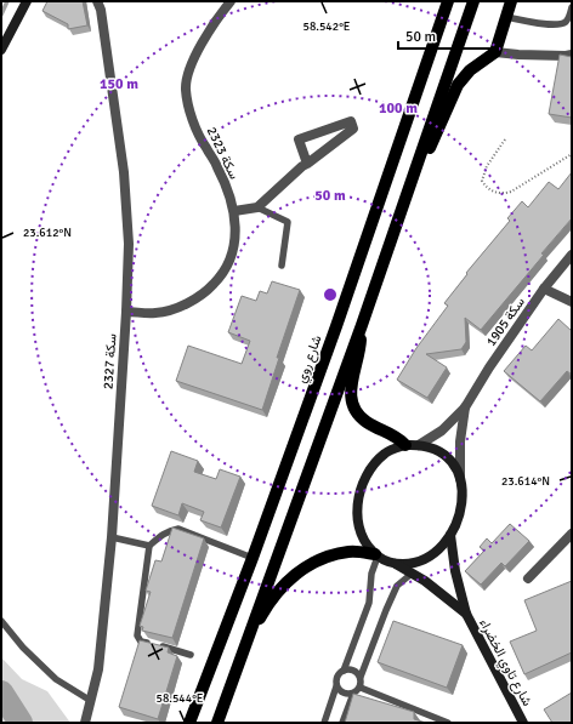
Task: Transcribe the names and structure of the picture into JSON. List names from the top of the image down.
{
  "streets": {
    "main road": ["شارع روي"],
    "street": [
      "سكة 2323",
      "سكة 1905",
      "سكة 2327",
      "شارع تاوي الخضراء"
    ]
  },
  "crossings": [
    ["سكة 2323", "سكة 2327"],
    ["سكة 1905", "شارع تاوي الخضراء"]
  ],
  "scale_bar": "50 m",
  "coordinates": [
    "58.542°E",
    "23.612°N",
    "23.614°N",
    "58.544°E"
  ],
  "rings": ["150 m", "100 m", "50 m"]
}
